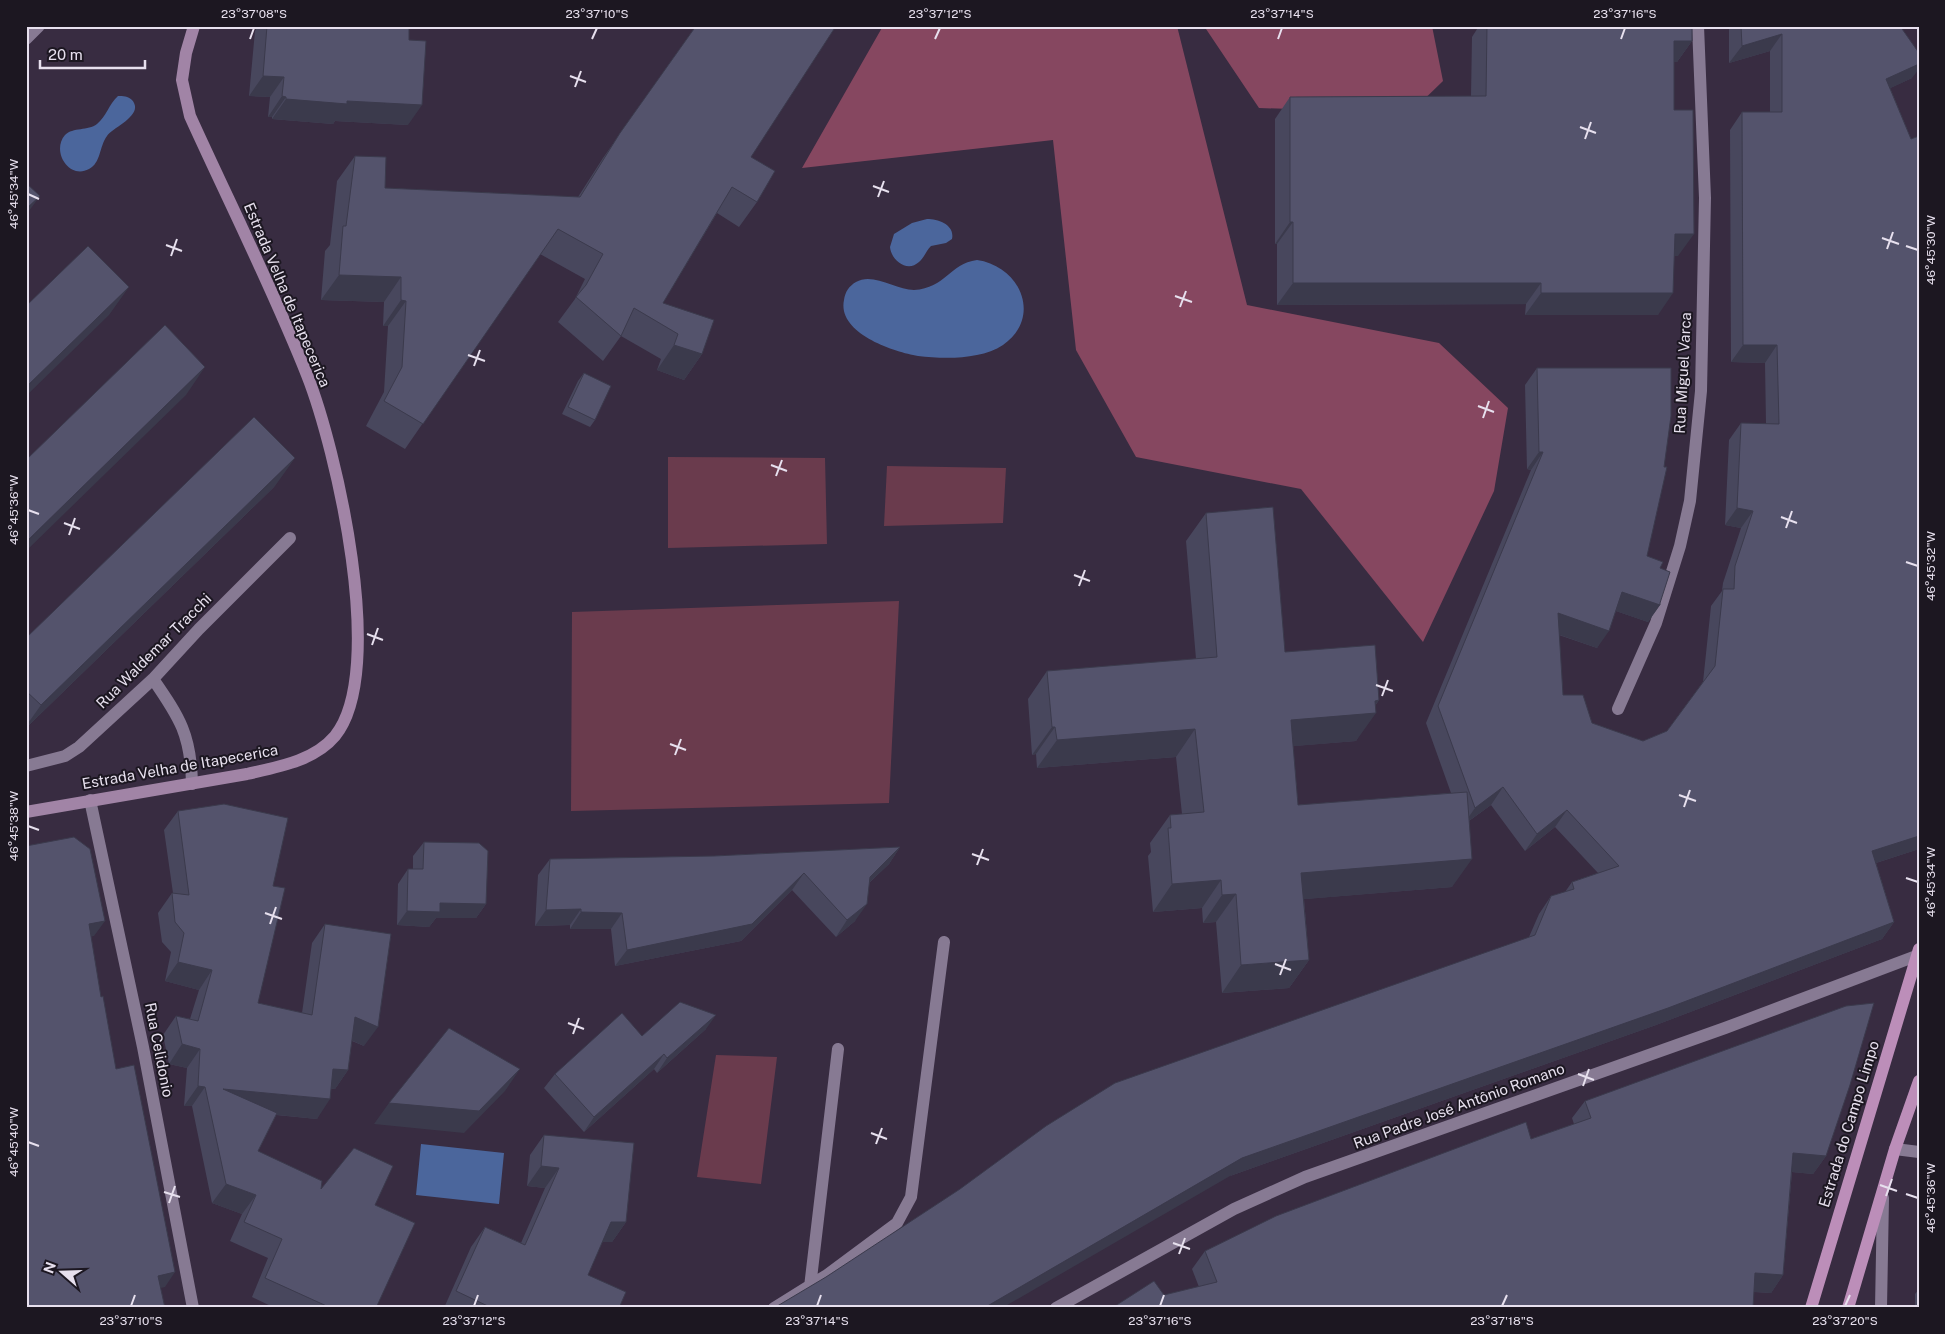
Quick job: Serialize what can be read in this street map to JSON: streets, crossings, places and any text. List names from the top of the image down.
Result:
{
  "streets": {
    "main road": ["Estrada Velha de Itapecerica", "Estrada do Campo Limpo"],
    "street": [
      "Rua Miguel Varca",
      "Rua Waldemar Tracchi",
      "Rua Celidonio",
      "Rua Padre José Antônio Romano"
    ]
  },
  "crossings": [
    ["Estrada Velha de Itapecerica", "Rua Celidonio"],
    ["Rua Padre José Antônio Romano", "Estrada do Campo Limpo"]
  ],
  "scale_bar": "20 m",
  "north": "left",
  "coordinates": [
    "23°37'08\"S",
    "23°37'10\"S",
    "23°37'12\"S",
    "23°37'14\"S",
    "23°37'16\"S",
    "46°45'34\"W",
    "46°45'30\"W",
    "46°45'36\"W",
    "46°45'32\"W",
    "46°45'38\"W",
    "46°45'40\"W",
    "23°37'18\"S",
    "23°37'20\"S"
  ]
}
